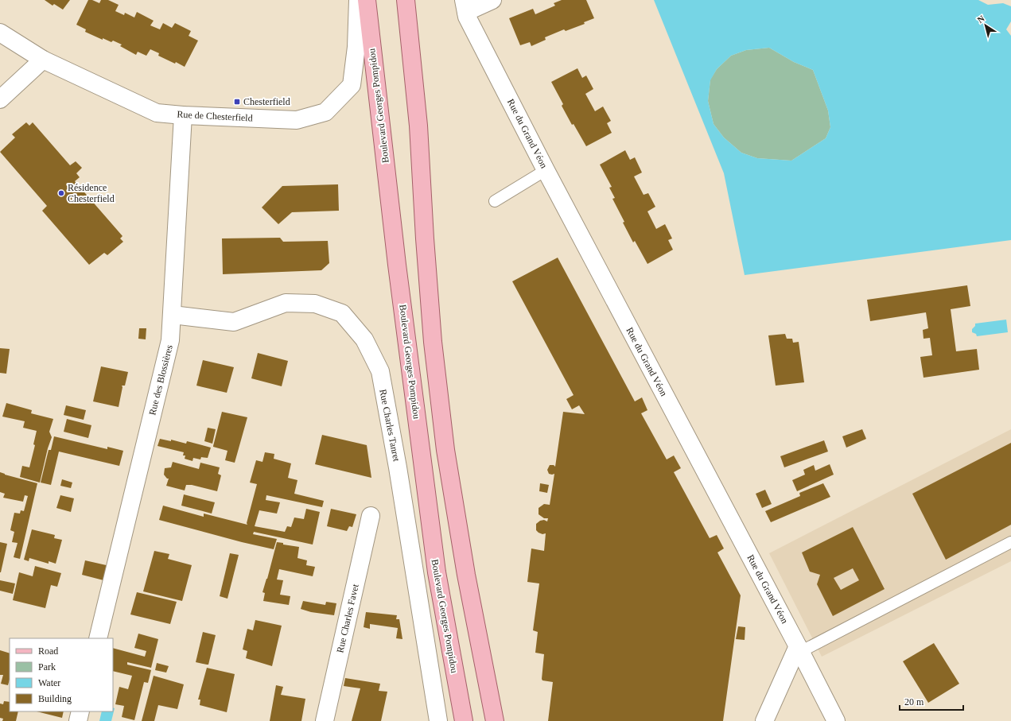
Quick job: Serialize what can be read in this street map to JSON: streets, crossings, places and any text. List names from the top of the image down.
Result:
{
  "streets": {
    "main road": ["Boulevard Georges Pompidou"],
    "street": [
      "Rue de Chesterfield",
      "Rue du Grand Véon",
      "Rue des Blossières",
      "Rue Charles Tanret",
      "Rue Charles Favet"
    ]
  },
  "crossings": [
    ["Rue de Chesterfield", "Rue des Blossières"],
    ["Rue des Blossières", "Rue Charles Tanret"]
  ],
  "places": {
    "transit": ["Chesterfield"],
    "other": ["Résidence Chesterfield"]
  },
  "legend": [
    "Road",
    "Park",
    "Water",
    "Building"
  ],
  "scale_bar": "20 m",
  "north": "top left"
}
